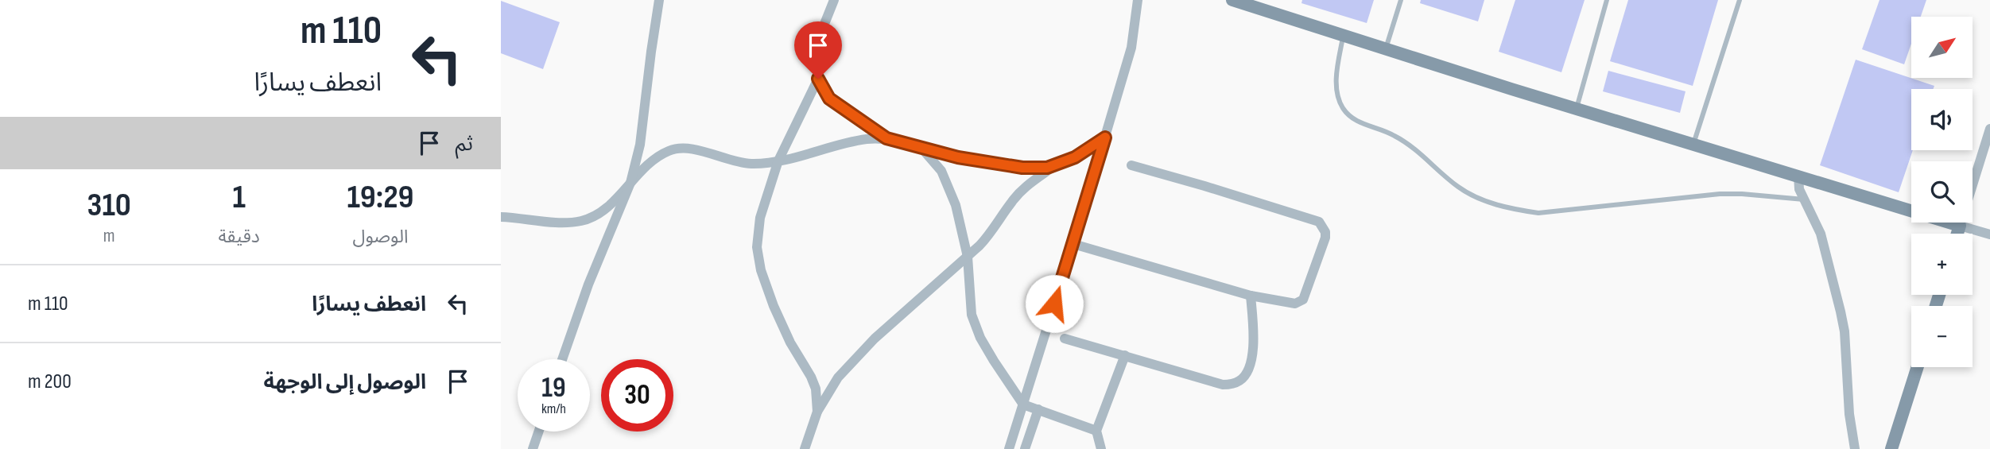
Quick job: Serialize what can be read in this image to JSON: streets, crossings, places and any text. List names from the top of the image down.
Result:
{
  "north": "top right",
  "page": {
    "turn": ["110 m", "انعطف يسارًا"],
    "map_buttons": ["+", "−"],
    "then": "ثم",
    "eta": [
      "19:29",
      "الوصول",
      "1",
      "دقيقة",
      "310",
      "m"
    ],
    "list": [
      {
        "name": "انعطف يسارًا",
        "value": "110 m"
      },
      {
        "name": "الوصول إلى الوجهة",
        "value": "200 m"
      }
    ],
    "speed": "19 km/h",
    "limit": "30"
  }
}
